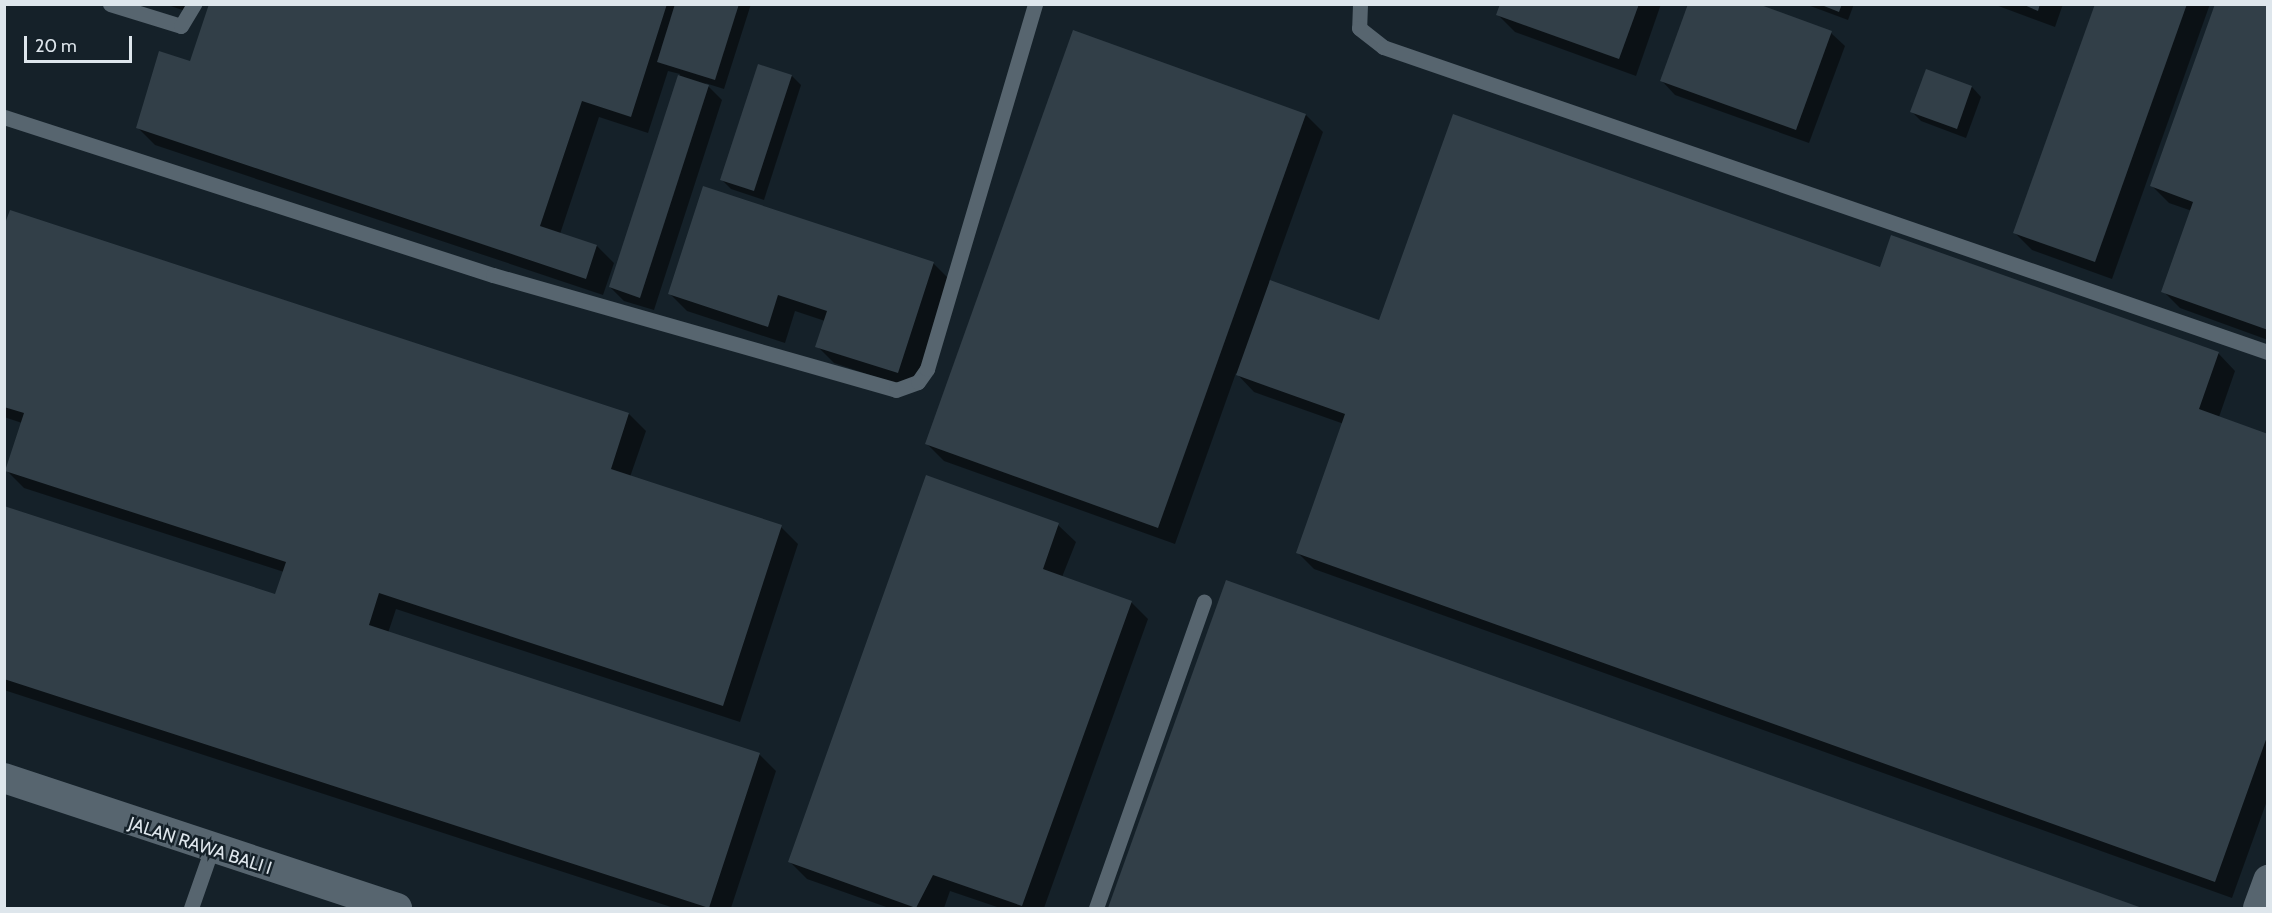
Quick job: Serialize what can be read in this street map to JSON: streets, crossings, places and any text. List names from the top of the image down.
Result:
{
  "streets": {
    "street": ["JALAN RAWA BALI I"]
  },
  "scale_bar": "20 m"
}
